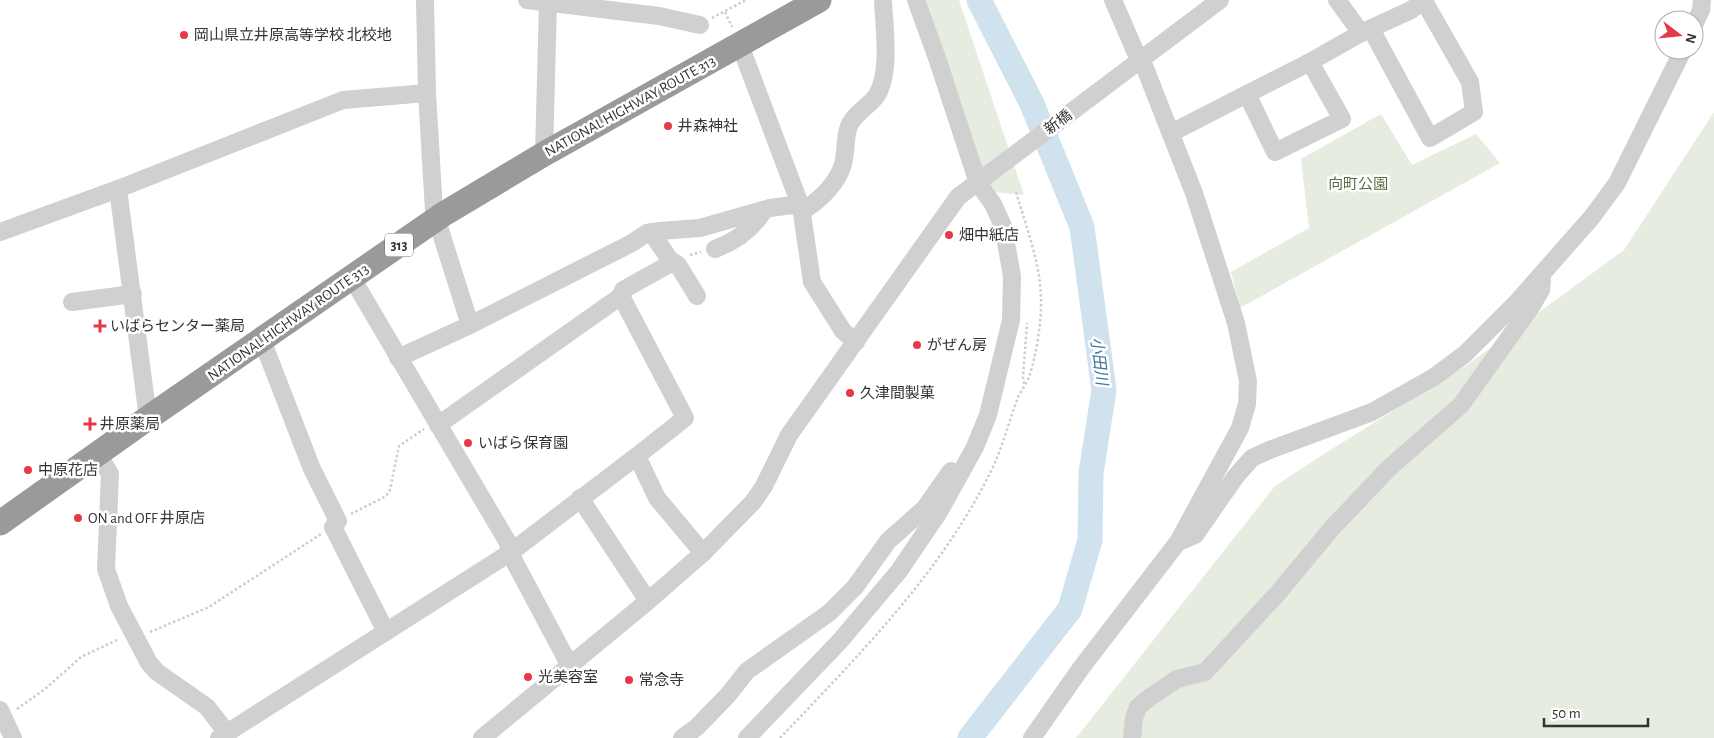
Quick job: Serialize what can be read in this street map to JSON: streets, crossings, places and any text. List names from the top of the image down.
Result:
{
  "streets": {
    "highway": ["NATIONAL HIGHWAY ROUTE 313", "313"],
    "street": ["新橋"]
  },
  "water": ["小田川"],
  "parks": ["向町公園"],
  "places": {
    "other": [
      "岡山県立井原高等学校 北校地",
      "井森神社",
      "畑中紙店",
      "がぜん房",
      "久津間製菓",
      "いばら保育園",
      "中原花店",
      "ON and OFF 井原店",
      "光美容室",
      "常念寺"
    ],
    "health": ["いばらセンター薬局", "井原薬局"]
  },
  "scale_bar": "50 m",
  "north": "right"
}
